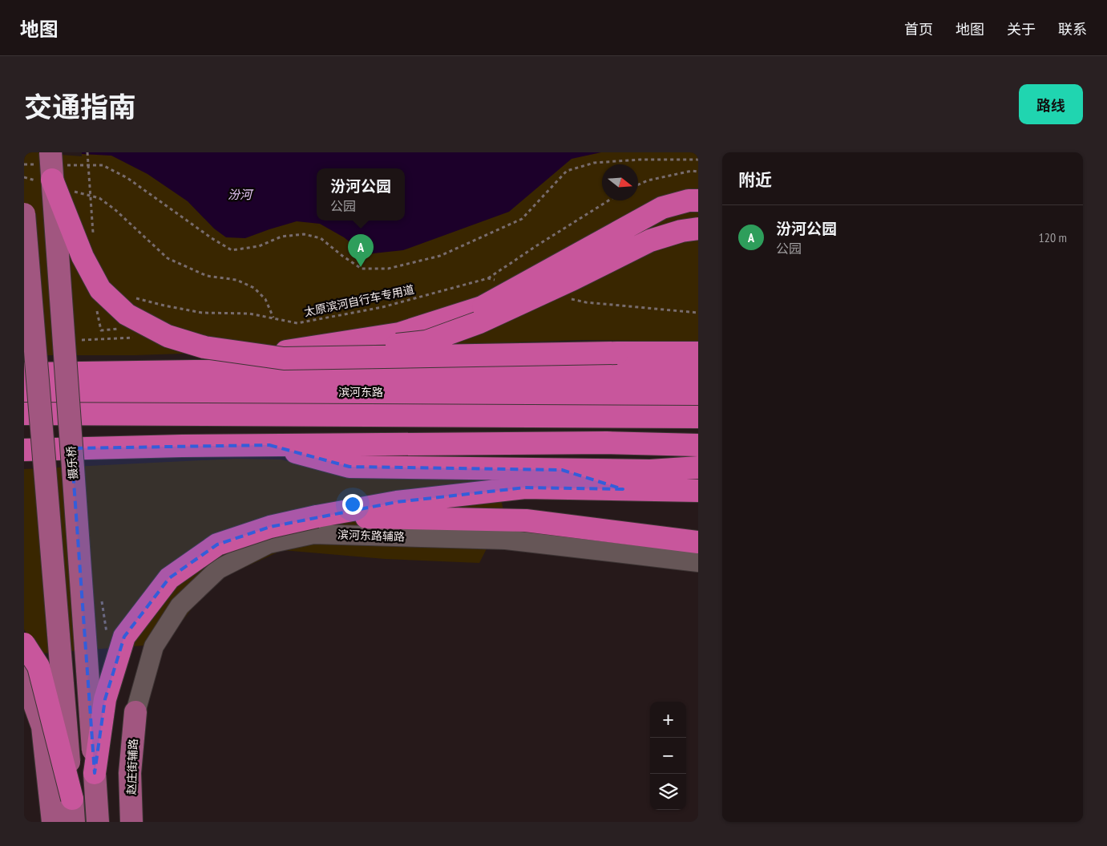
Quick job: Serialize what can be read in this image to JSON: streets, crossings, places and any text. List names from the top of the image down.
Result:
{
  "streets": {
    "highway": ["滨河东路"],
    "main road": ["摄乐桥", "赵庄街辅路"],
    "street": ["滨河东路辅路"],
    "path": ["太原滨河自行车专用道"]
  },
  "crossings": [
    ["滨河东路辅路", "赵庄街辅路"]
  ],
  "water": ["汾河"],
  "north": "right",
  "page": {
    "header": "地图",
    "nav": [
      "首页",
      "地图",
      "关于",
      "联系"
    ],
    "title": "交通指南",
    "buttons": "路线",
    "heading": "附近",
    "popup": ["汾河公园", "公园"],
    "list": [
      {
        "mark": "A",
        "name": "汾河公园",
        "note": "公园",
        "value": "120 m"
      }
    ],
    "pins": "A",
    "map_buttons": ["+", "−"]
  }
}
